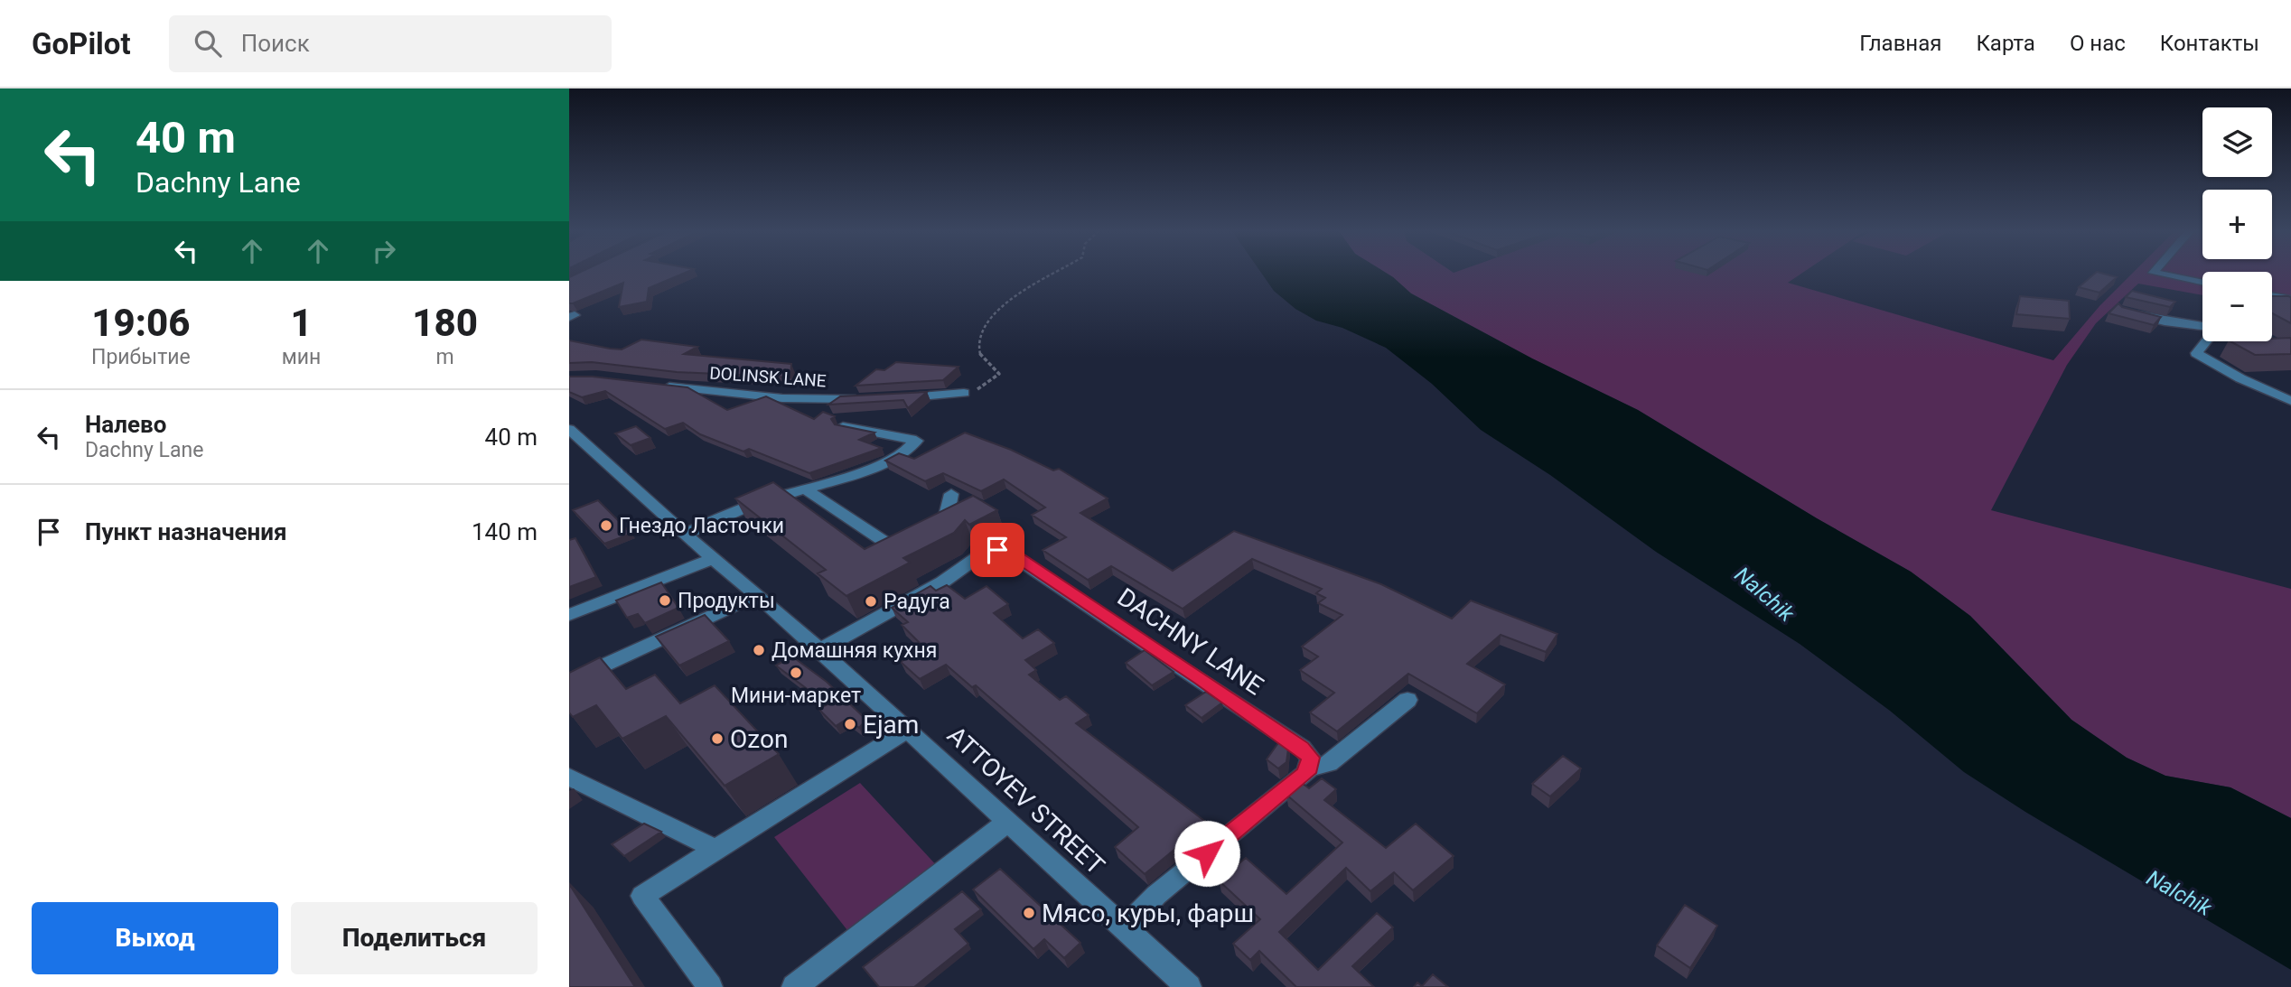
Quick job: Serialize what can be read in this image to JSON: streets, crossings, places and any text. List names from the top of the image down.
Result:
{
  "streets": {
    "street": ["DOLINSK LANE", "DACHNY LANE", "ATTOYEV STREET"]
  },
  "crossings": [
    ["DACHNY LANE", "ATTOYEV STREET"]
  ],
  "water": ["Nalchik"],
  "places": [
    "Гнездо Ласточки",
    "Продукты",
    "Радуга",
    "Домашняя кухня",
    "Мини-маркет",
    "Ejam",
    "Ozon",
    "Мясо, куры, фарш"
  ],
  "page": {
    "header": "GoPilot",
    "search": "Поиск",
    "nav": [
      "Главная",
      "Карта",
      "О нас",
      "Контакты"
    ],
    "turn": ["40 m", "Dachny Lane"],
    "map_buttons": ["+", "−"],
    "eta": [
      "19:06",
      "Прибытие",
      "1",
      "мин",
      "180",
      "m"
    ],
    "list": [
      {
        "name": "Налево",
        "note": "Dachny Lane",
        "value": "40 m"
      },
      {
        "name": "Пункт назначения",
        "value": "140 m"
      }
    ],
    "buttons": ["Выход", "Поделиться"]
  }
}
